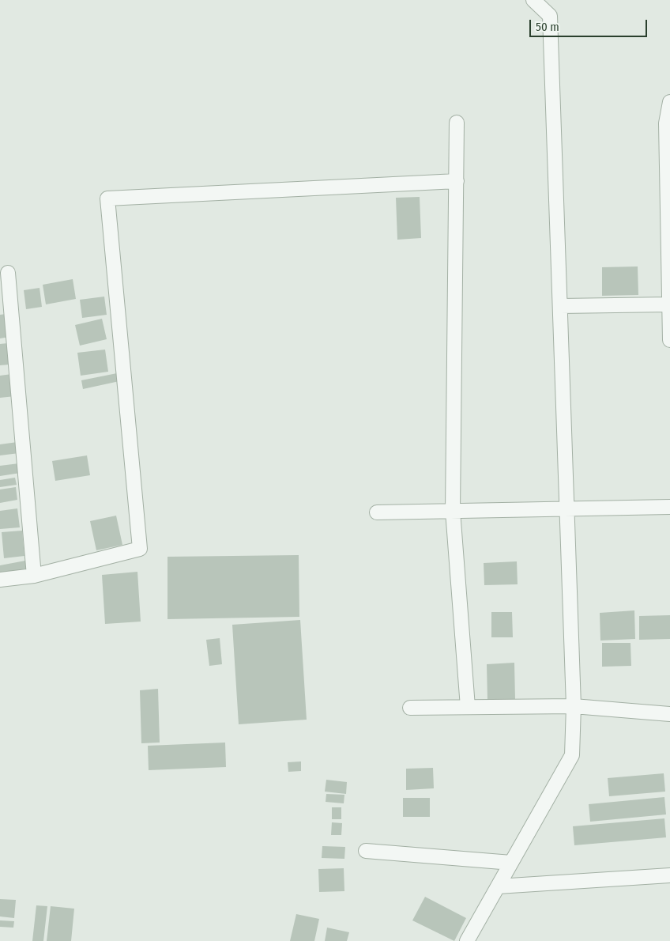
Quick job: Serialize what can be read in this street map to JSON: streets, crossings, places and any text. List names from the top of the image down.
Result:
{
  "scale_bar": "50 m"
}
